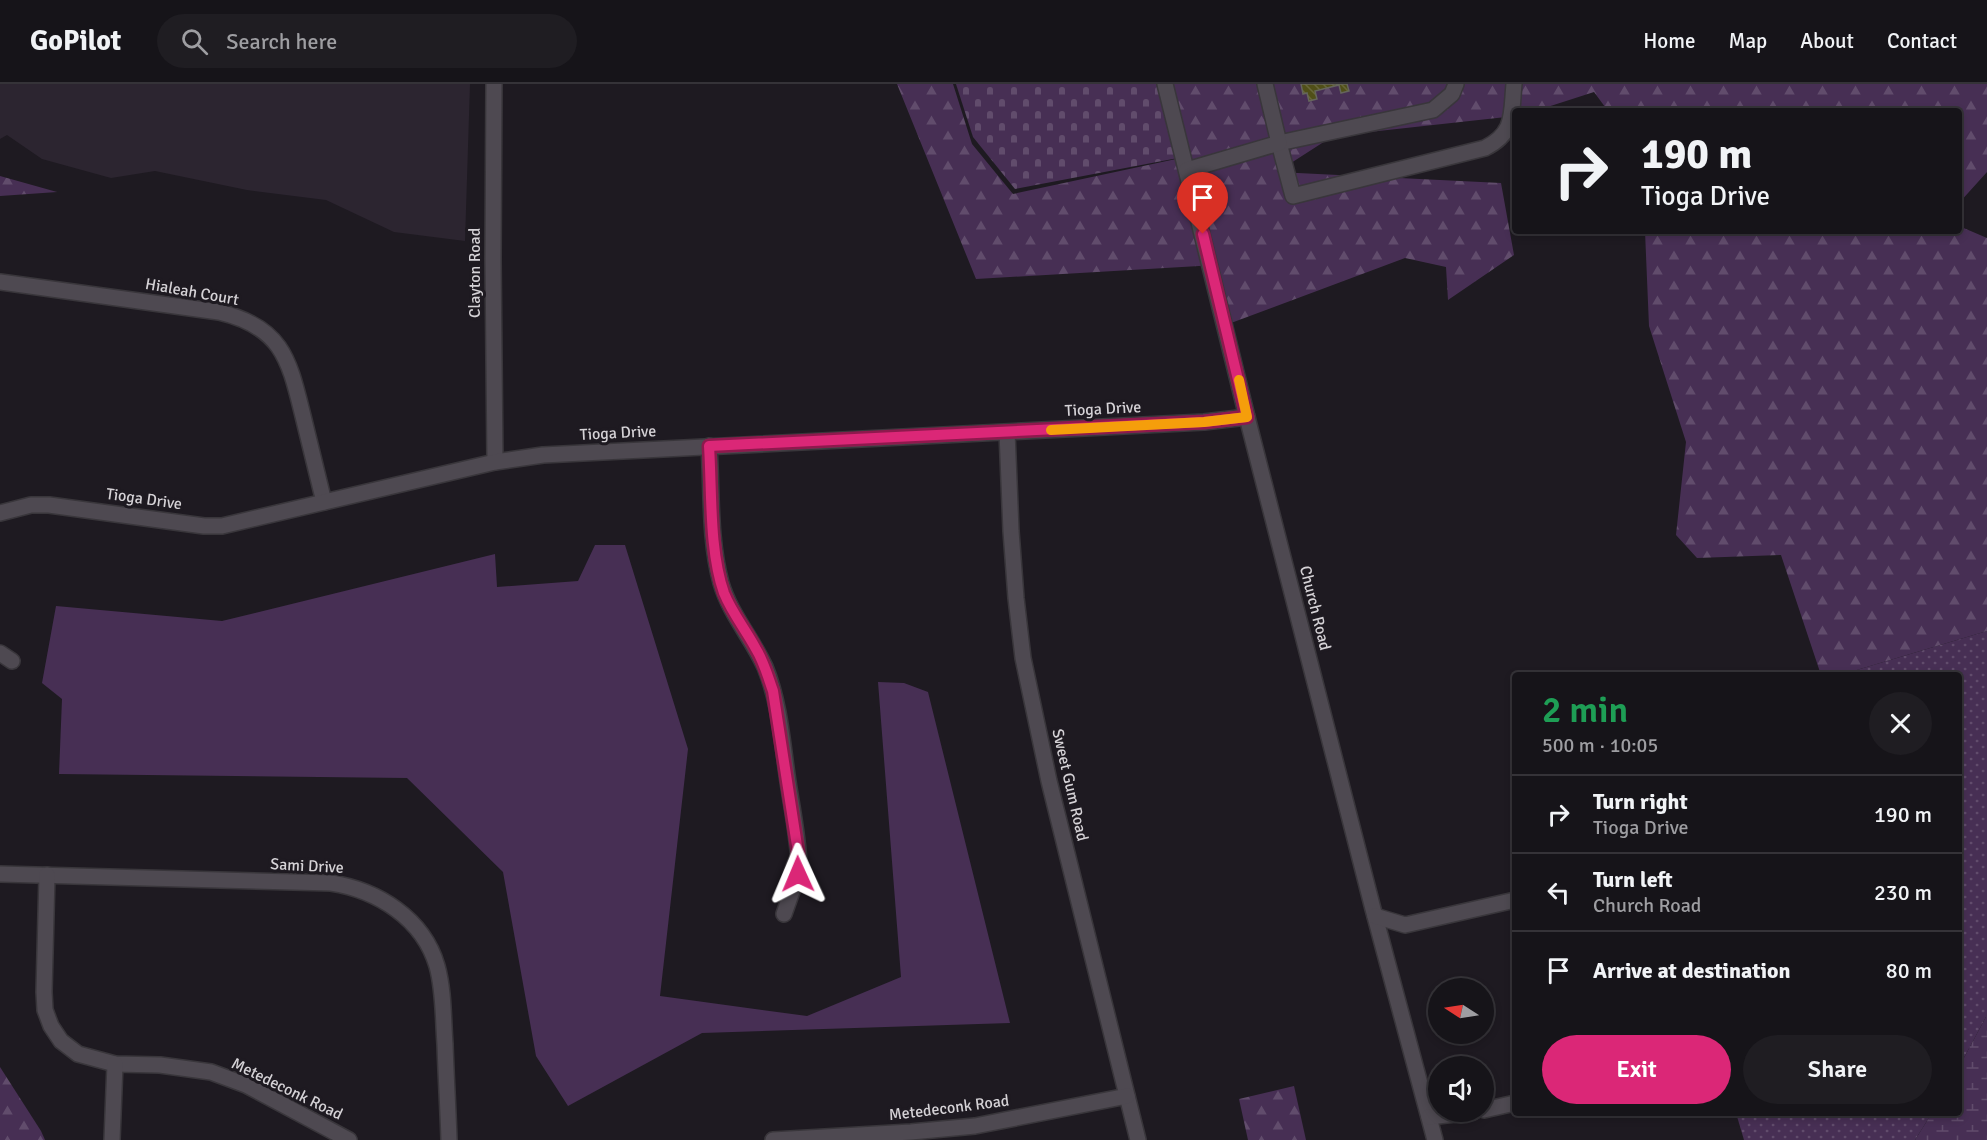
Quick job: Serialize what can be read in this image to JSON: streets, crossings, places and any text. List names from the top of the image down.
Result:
{
  "streets": {
    "street": [
      "Clayton Road",
      "Hialeah Court",
      "Tioga Drive",
      "Church Road",
      "Sweet Gum Road",
      "Sami Drive",
      "Metedeconk Road"
    ]
  },
  "crossings": [
    ["Clayton Road", "Tioga Drive"],
    ["Hialeah Court", "Tioga Drive"],
    ["Tioga Drive", "Church Road"],
    ["Tioga Drive", "Sweet Gum Road"],
    ["Sweet Gum Road", "Metedeconk Road"],
    ["Sami Drive", "Metedeconk Road"]
  ],
  "north": "left",
  "page": {
    "header": "GoPilot",
    "search": "Search here",
    "nav": [
      "Home",
      "Map",
      "About",
      "Contact"
    ],
    "turn": ["190 m", "Tioga Drive"],
    "heading": ["2 min", "500 m · 10:05"],
    "list": [
      {
        "name": "Turn right",
        "note": "Tioga Drive",
        "value": "190 m"
      },
      {
        "name": "Turn left",
        "note": "Church Road",
        "value": "230 m"
      },
      {
        "name": "Arrive at destination",
        "value": "80 m"
      }
    ],
    "buttons": ["Exit", "Share"]
  }
}
